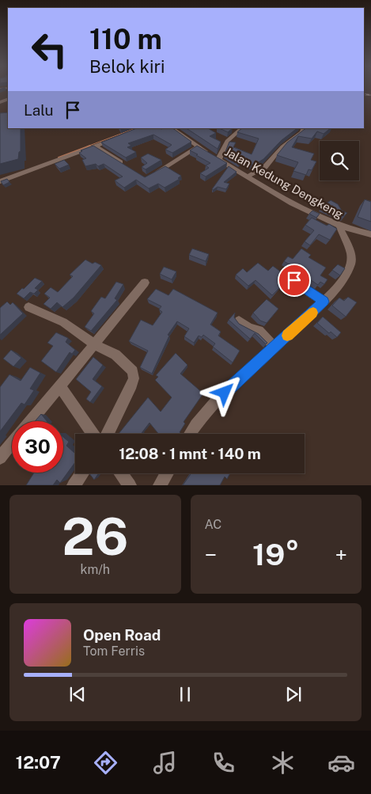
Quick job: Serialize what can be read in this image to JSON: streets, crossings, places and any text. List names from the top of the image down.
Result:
{
  "streets": {
    "street": ["Jalan Kedung Dengkeng"]
  },
  "page": {
    "turn": ["110 m", "Belok kiri"],
    "then": "Lalu",
    "limit": "30",
    "trip": "12:08 · 1 mnt · 140 m",
    "tile": [
      ["26", "km/h"],
      "AC"
    ],
    "heat": ["−", "19°", "+"],
    "song": ["Open Road", "Tom Ferris"],
    "tabs": "12:07"
  }
}
